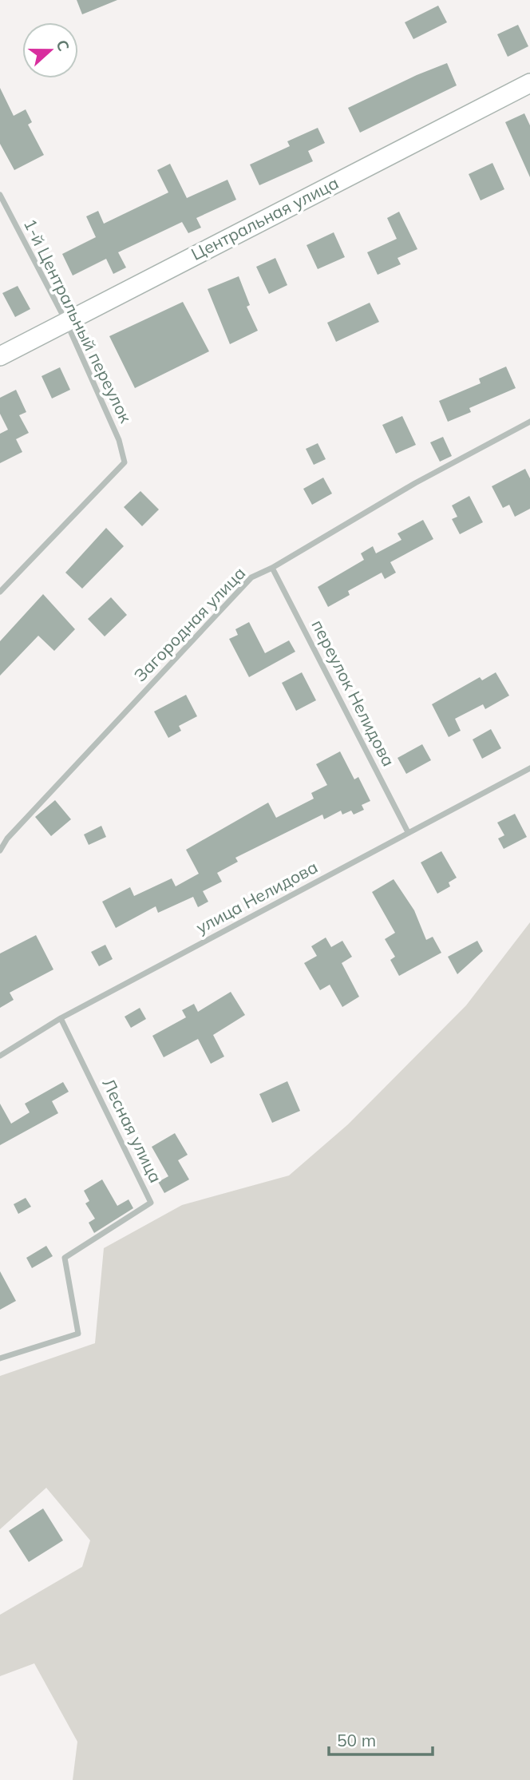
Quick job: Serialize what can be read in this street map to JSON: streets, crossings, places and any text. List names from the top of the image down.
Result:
{
  "streets": {
    "street": [
      "Центральная улица",
      "1-й Центральный переулок",
      "Загородная улица",
      "переулок Нелидова",
      "улица Нелидова",
      "Лесная улица"
    ]
  },
  "crossings": [
    ["Центральная улица", "1-й Центральный переулок"],
    ["Загородная улица", "переулок Нелидова"],
    ["переулок Нелидова", "улица Нелидова"],
    ["улица Нелидова", "Лесная улица"]
  ],
  "scale_bar": "50 m",
  "north": "right"
}
